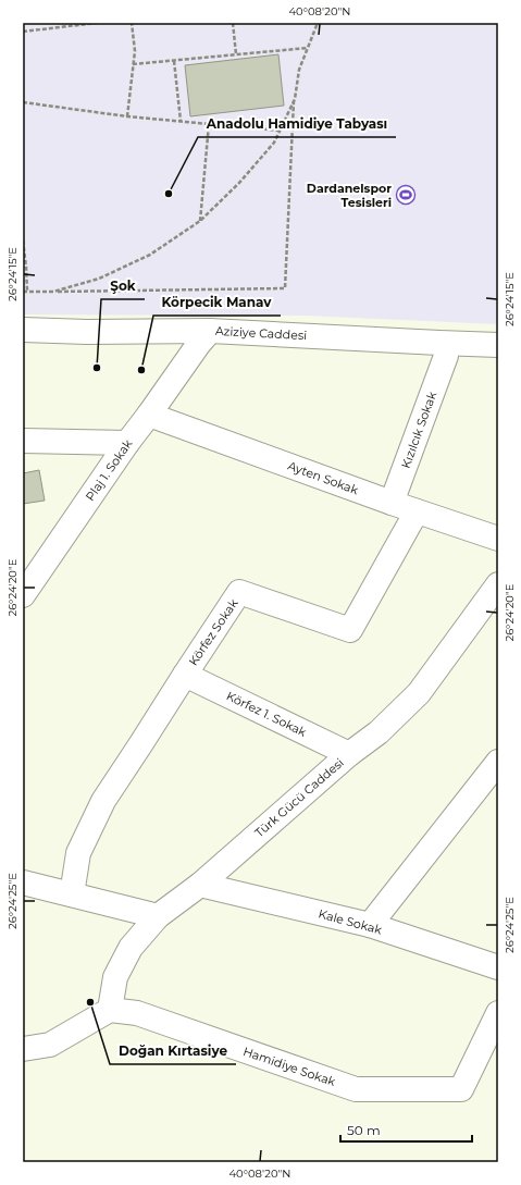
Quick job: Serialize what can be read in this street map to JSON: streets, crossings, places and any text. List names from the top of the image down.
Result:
{
  "streets": {
    "street": [
      "Aziziye Caddesi",
      "Kızılcık Sokak",
      "Plaj 1. Sokak",
      "Ayten Sokak",
      "Körfez Sokak",
      "Körfez 1. Sokak",
      "Türk Gücü Caddesi",
      "Kale Sokak",
      "Hamidiye Sokak"
    ]
  },
  "crossings": [
    ["Aziziye Caddesi", "Kızılcık Sokak"],
    ["Aziziye Caddesi", "Plaj 1. Sokak"],
    ["Kızılcık Sokak", "Ayten Sokak"],
    ["Plaj 1. Sokak", "Ayten Sokak"],
    ["Ayten Sokak", "Körfez Sokak"],
    ["Körfez Sokak", "Körfez 1. Sokak"],
    ["Körfez 1. Sokak", "Türk Gücü Caddesi"],
    ["Türk Gücü Caddesi", "Kale Sokak"],
    ["Türk Gücü Caddesi", "Hamidiye Sokak"]
  ],
  "places": {
    "other": [
      "Anadolu Hamidiye Tabyası",
      "Şok",
      "Körpecik Manav",
      "Doğan Kırtasiye"
    ],
    "sports": ["Dardanelspor Tesisleri"]
  },
  "scale_bar": "50 m",
  "coordinates": [
    "40°08'20\"N",
    "26°24'15\"E",
    "26°24'20\"E",
    "26°24'25\"E"
  ]
}
